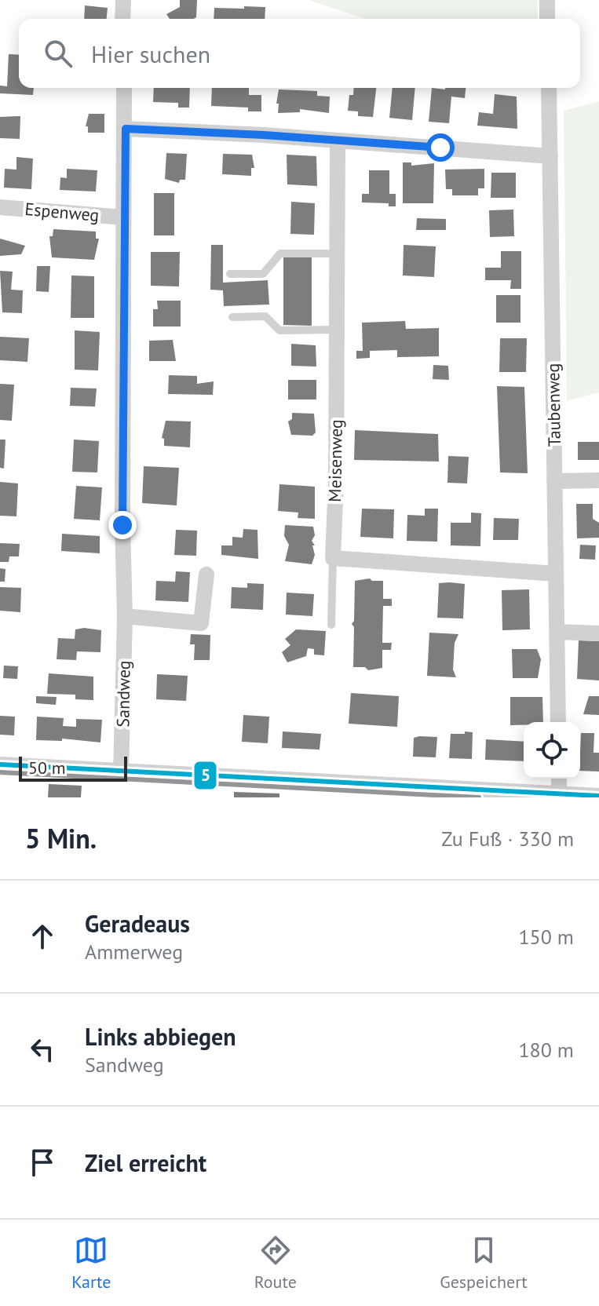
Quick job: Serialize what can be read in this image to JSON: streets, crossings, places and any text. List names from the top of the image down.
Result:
{
  "streets": {
    "street": [
      "Espenweg",
      "Taubenweg",
      "Meisenweg",
      "Sandweg"
    ]
  },
  "crossings": [
    ["Espenweg", "Sandweg"]
  ],
  "lines": ["transit line 5"],
  "scale_bar": "50 m",
  "page": {
    "search": "Hier suchen",
    "scale": "50 m",
    "heading": ["5 Min.", "Zu Fuß · 330 m"],
    "list": [
      ["Geradeaus", "Ammerweg", "150 m"],
      ["Links abbiegen", "Sandweg", "180 m"],
      "Ziel erreicht"
    ],
    "nav": ["Karte", "Route", "Gespeichert"]
  }
}
